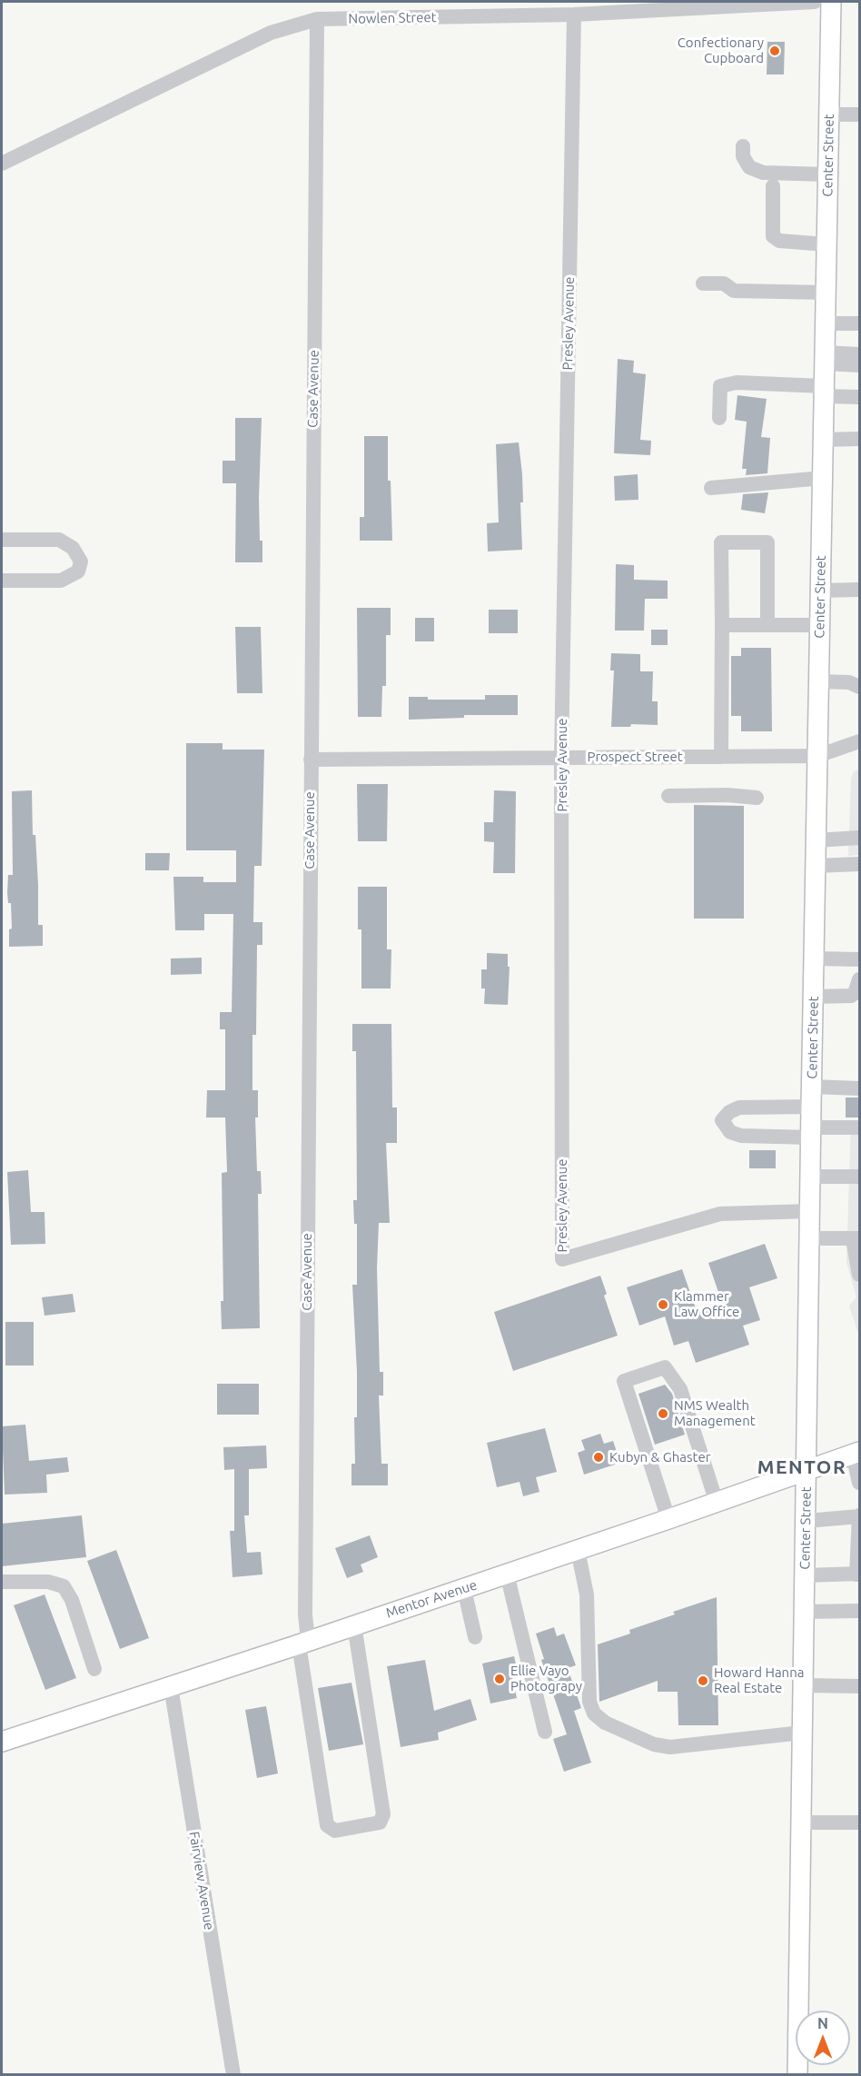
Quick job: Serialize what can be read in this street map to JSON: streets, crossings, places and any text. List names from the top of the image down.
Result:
{
  "streets": {
    "main road": ["Center Street", "Mentor Avenue"],
    "street": [
      "Nowlen Street",
      "Presley Avenue",
      "Case Avenue",
      "Prospect Street",
      "Fairview Avenue"
    ]
  },
  "crossings": [
    ["Nowlen Street", "Presley Avenue"],
    ["Nowlen Street", "Case Avenue"],
    ["Center Street", "Presley Avenue"],
    ["Center Street", "Prospect Street"],
    ["Center Street", "Mentor Avenue"],
    ["Presley Avenue", "Prospect Street"],
    ["Case Avenue", "Prospect Street"],
    ["Case Avenue", "Mentor Avenue"],
    ["Mentor Avenue", "Fairview Avenue"]
  ],
  "districts": ["MENTOR"],
  "places": [
    "Confectionary Cupboard",
    "Klammer Law Office",
    "NMS Wealth Management",
    "Kubyn & Ghaster",
    "Ellie Vayo Photograpy",
    "Howard Hanna Real Estate"
  ],
  "north": "top"
}
